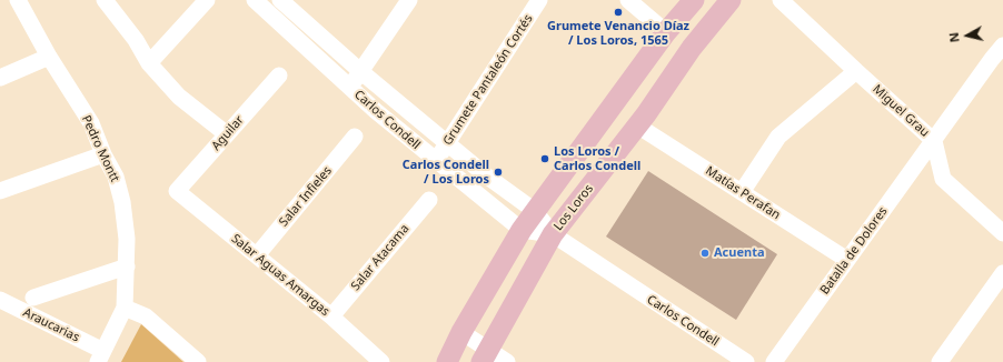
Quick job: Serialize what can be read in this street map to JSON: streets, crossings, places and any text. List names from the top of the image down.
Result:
{
  "streets": {
    "main road": ["Los Loros"],
    "street": [
      "Grumete Pantaleón Cortés",
      "Miguel Grau",
      "Carlos Condell",
      "Aguilar",
      "Pedro Montt",
      "Matías Perafan",
      "Salar Infieles",
      "Batalla de Dolores",
      "Salar Atacama",
      "Salar Aguas Amargas",
      "Araucarias"
    ]
  },
  "crossings": [
    ["Grumete Pantaleón Cortés", "Carlos Condell"],
    ["Miguel Grau", "Batalla de Dolores"],
    ["Carlos Condell", "Los Loros"],
    ["Aguilar", "Salar Aguas Amargas"],
    ["Pedro Montt", "Araucarias"],
    ["Matías Perafan", "Los Loros"],
    ["Matías Perafan", "Batalla de Dolores"],
    ["Salar Infieles", "Salar Aguas Amargas"],
    ["Salar Atacama", "Salar Aguas Amargas"]
  ],
  "places": [
    "Grumete Venancio Díaz / Los Loros, 1565",
    "Los Loros / Carlos Condell",
    "Carlos Condell / Los Loros",
    "Acuenta"
  ],
  "north": "left"
}
